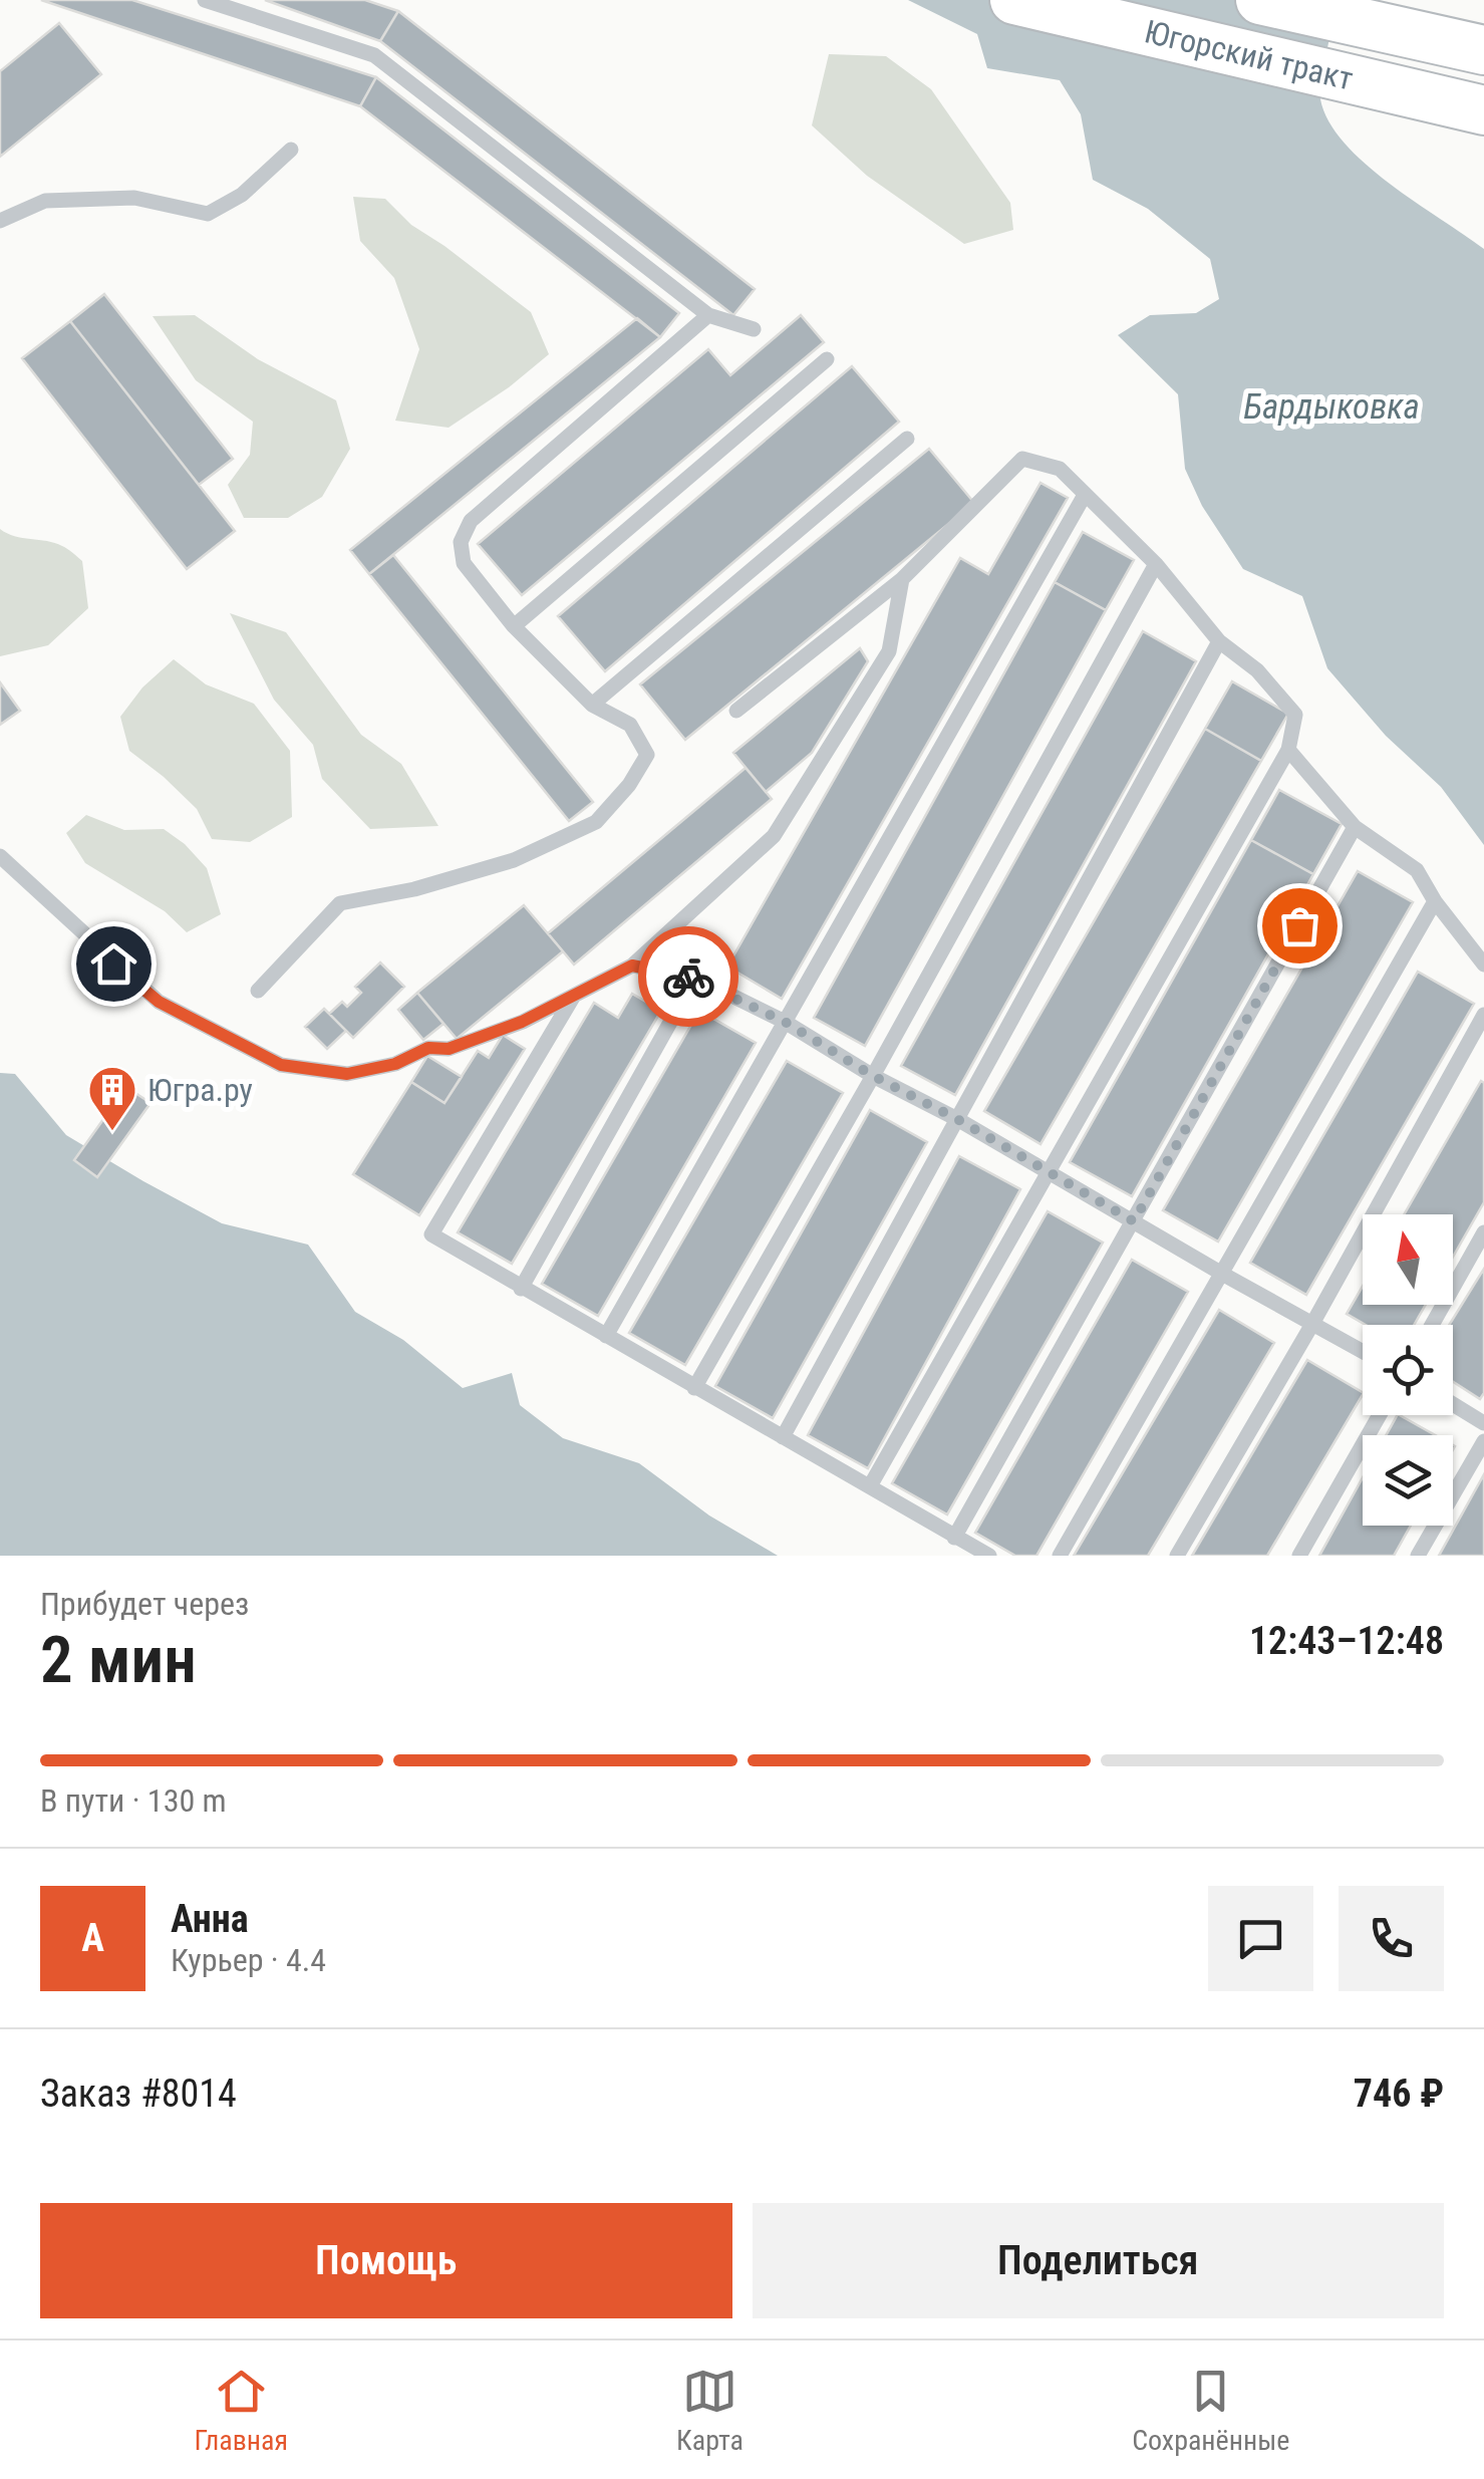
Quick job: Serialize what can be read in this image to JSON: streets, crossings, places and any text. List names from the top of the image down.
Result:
{
  "streets": {
    "main road": ["Югорский тракт"]
  },
  "water": ["Бардыковка"],
  "places": {
    "building": ["Югра.ру"]
  },
  "north": "top",
  "page": {
    "heading": ["2 мин", "Прибудет через", "12:43–12:48"],
    "panel": [
      "Анна",
      "Курьер · 4.4",
      "Заказ #8014",
      "746 ₽"
    ],
    "bar": "В пути · 130 m",
    "round": "А",
    "buttons": ["Помощь", "Поделиться"],
    "tabs": ["Главная", "Карта", "Сохранённые"]
  }
}
